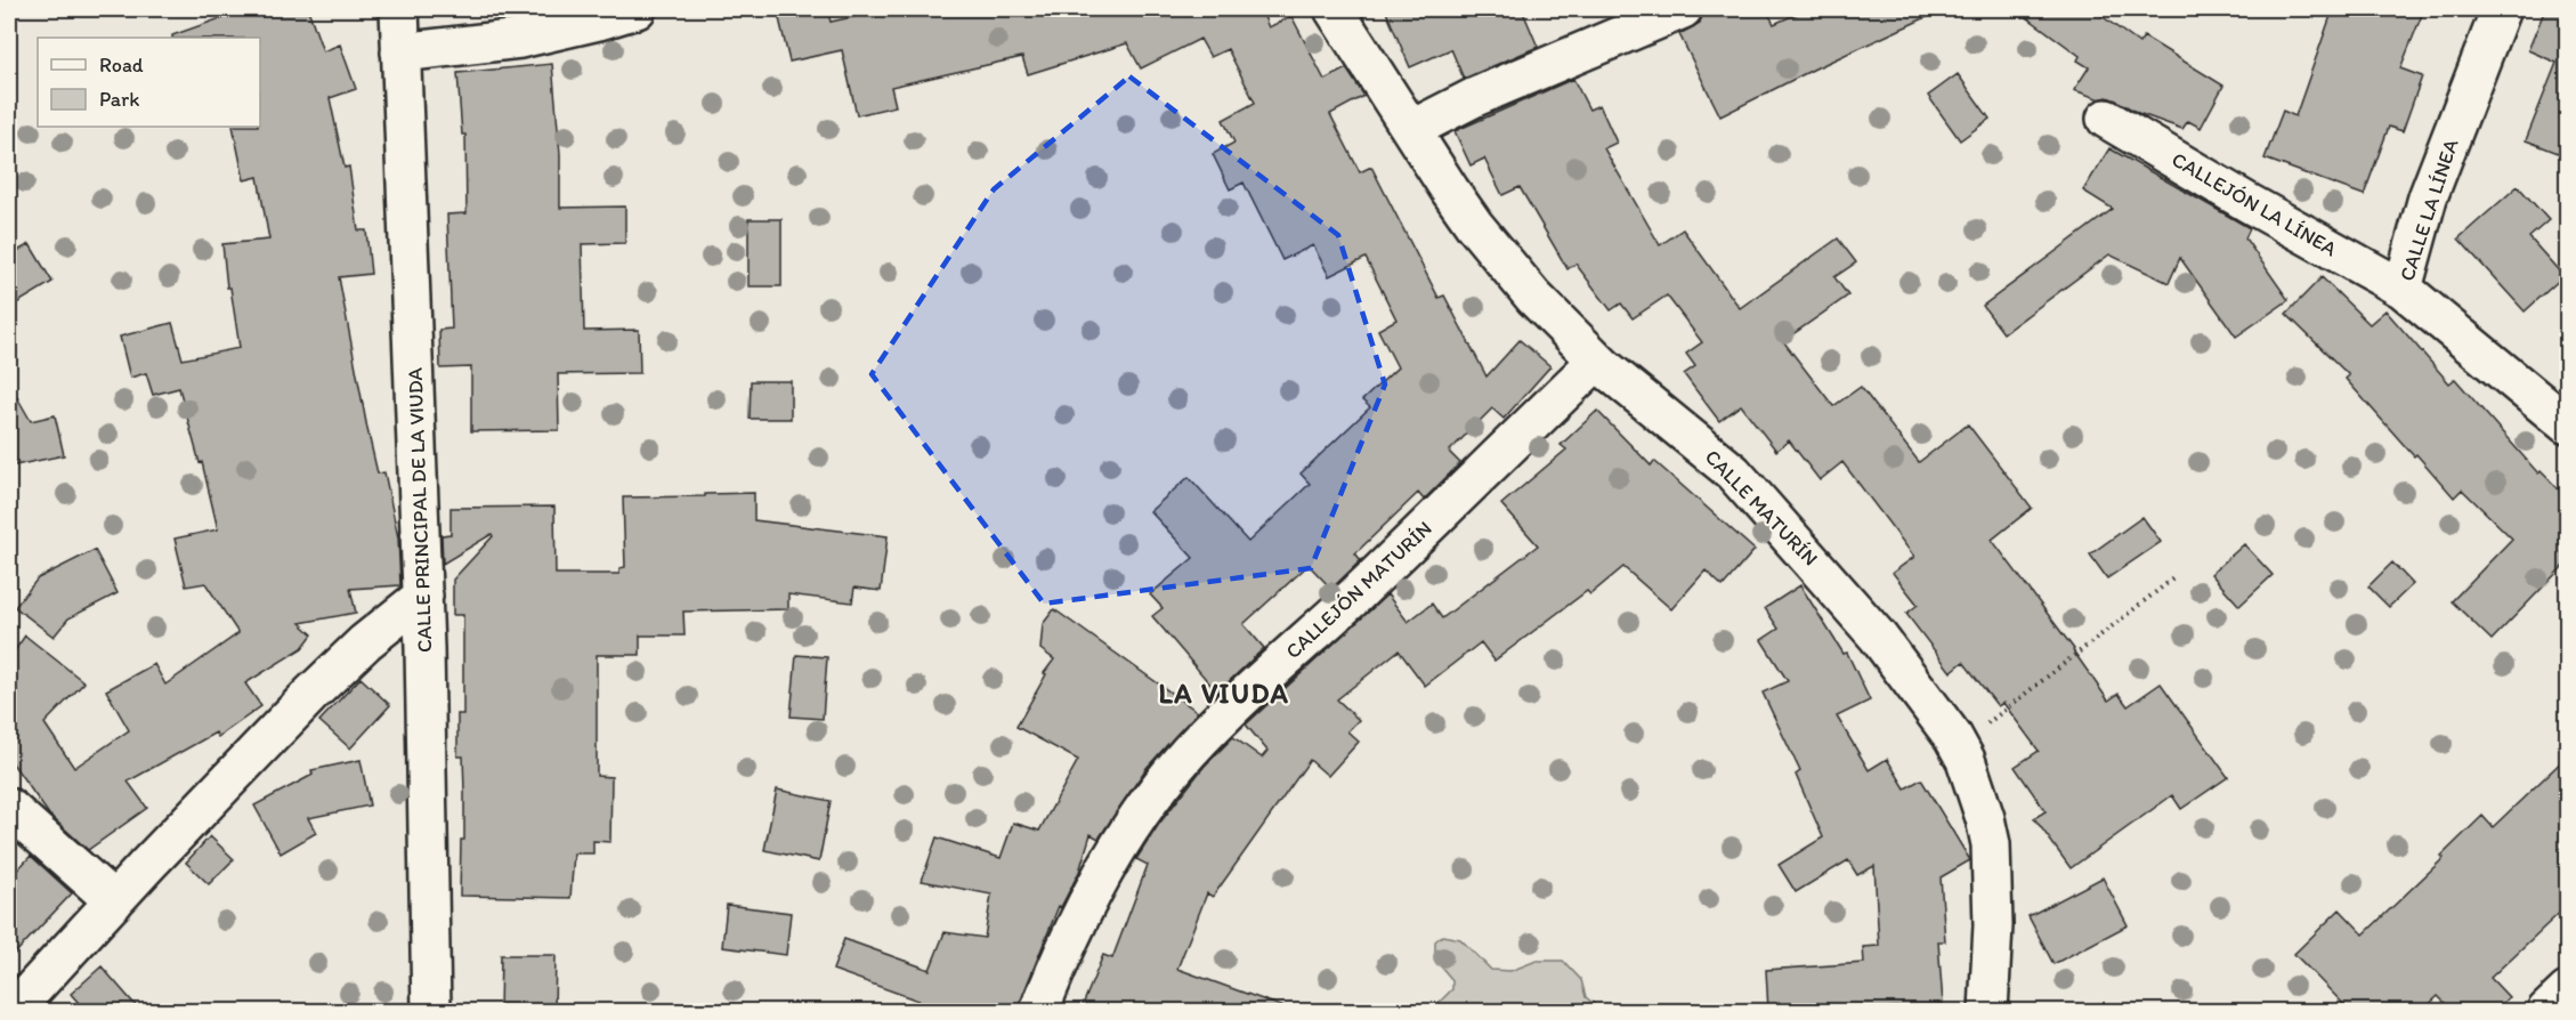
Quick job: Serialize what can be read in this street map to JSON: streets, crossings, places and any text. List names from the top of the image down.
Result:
{
  "streets": {
    "street": [
      "CALLEJÓN LA LÍNEA",
      "CALLE LA LÍNEA",
      "CALLE MATURÍN",
      "CALLE PRINCIPAL DE LA VIUDA",
      "CALLEJÓN MATURÍN"
    ]
  },
  "crossings": [
    ["CALLEJÓN LA LÍNEA", "CALLE LA LÍNEA"],
    ["CALLE MATURÍN", "CALLEJÓN MATURÍN"]
  ],
  "districts": ["LA VIUDA"],
  "legend": ["Road", "Park"]
}
